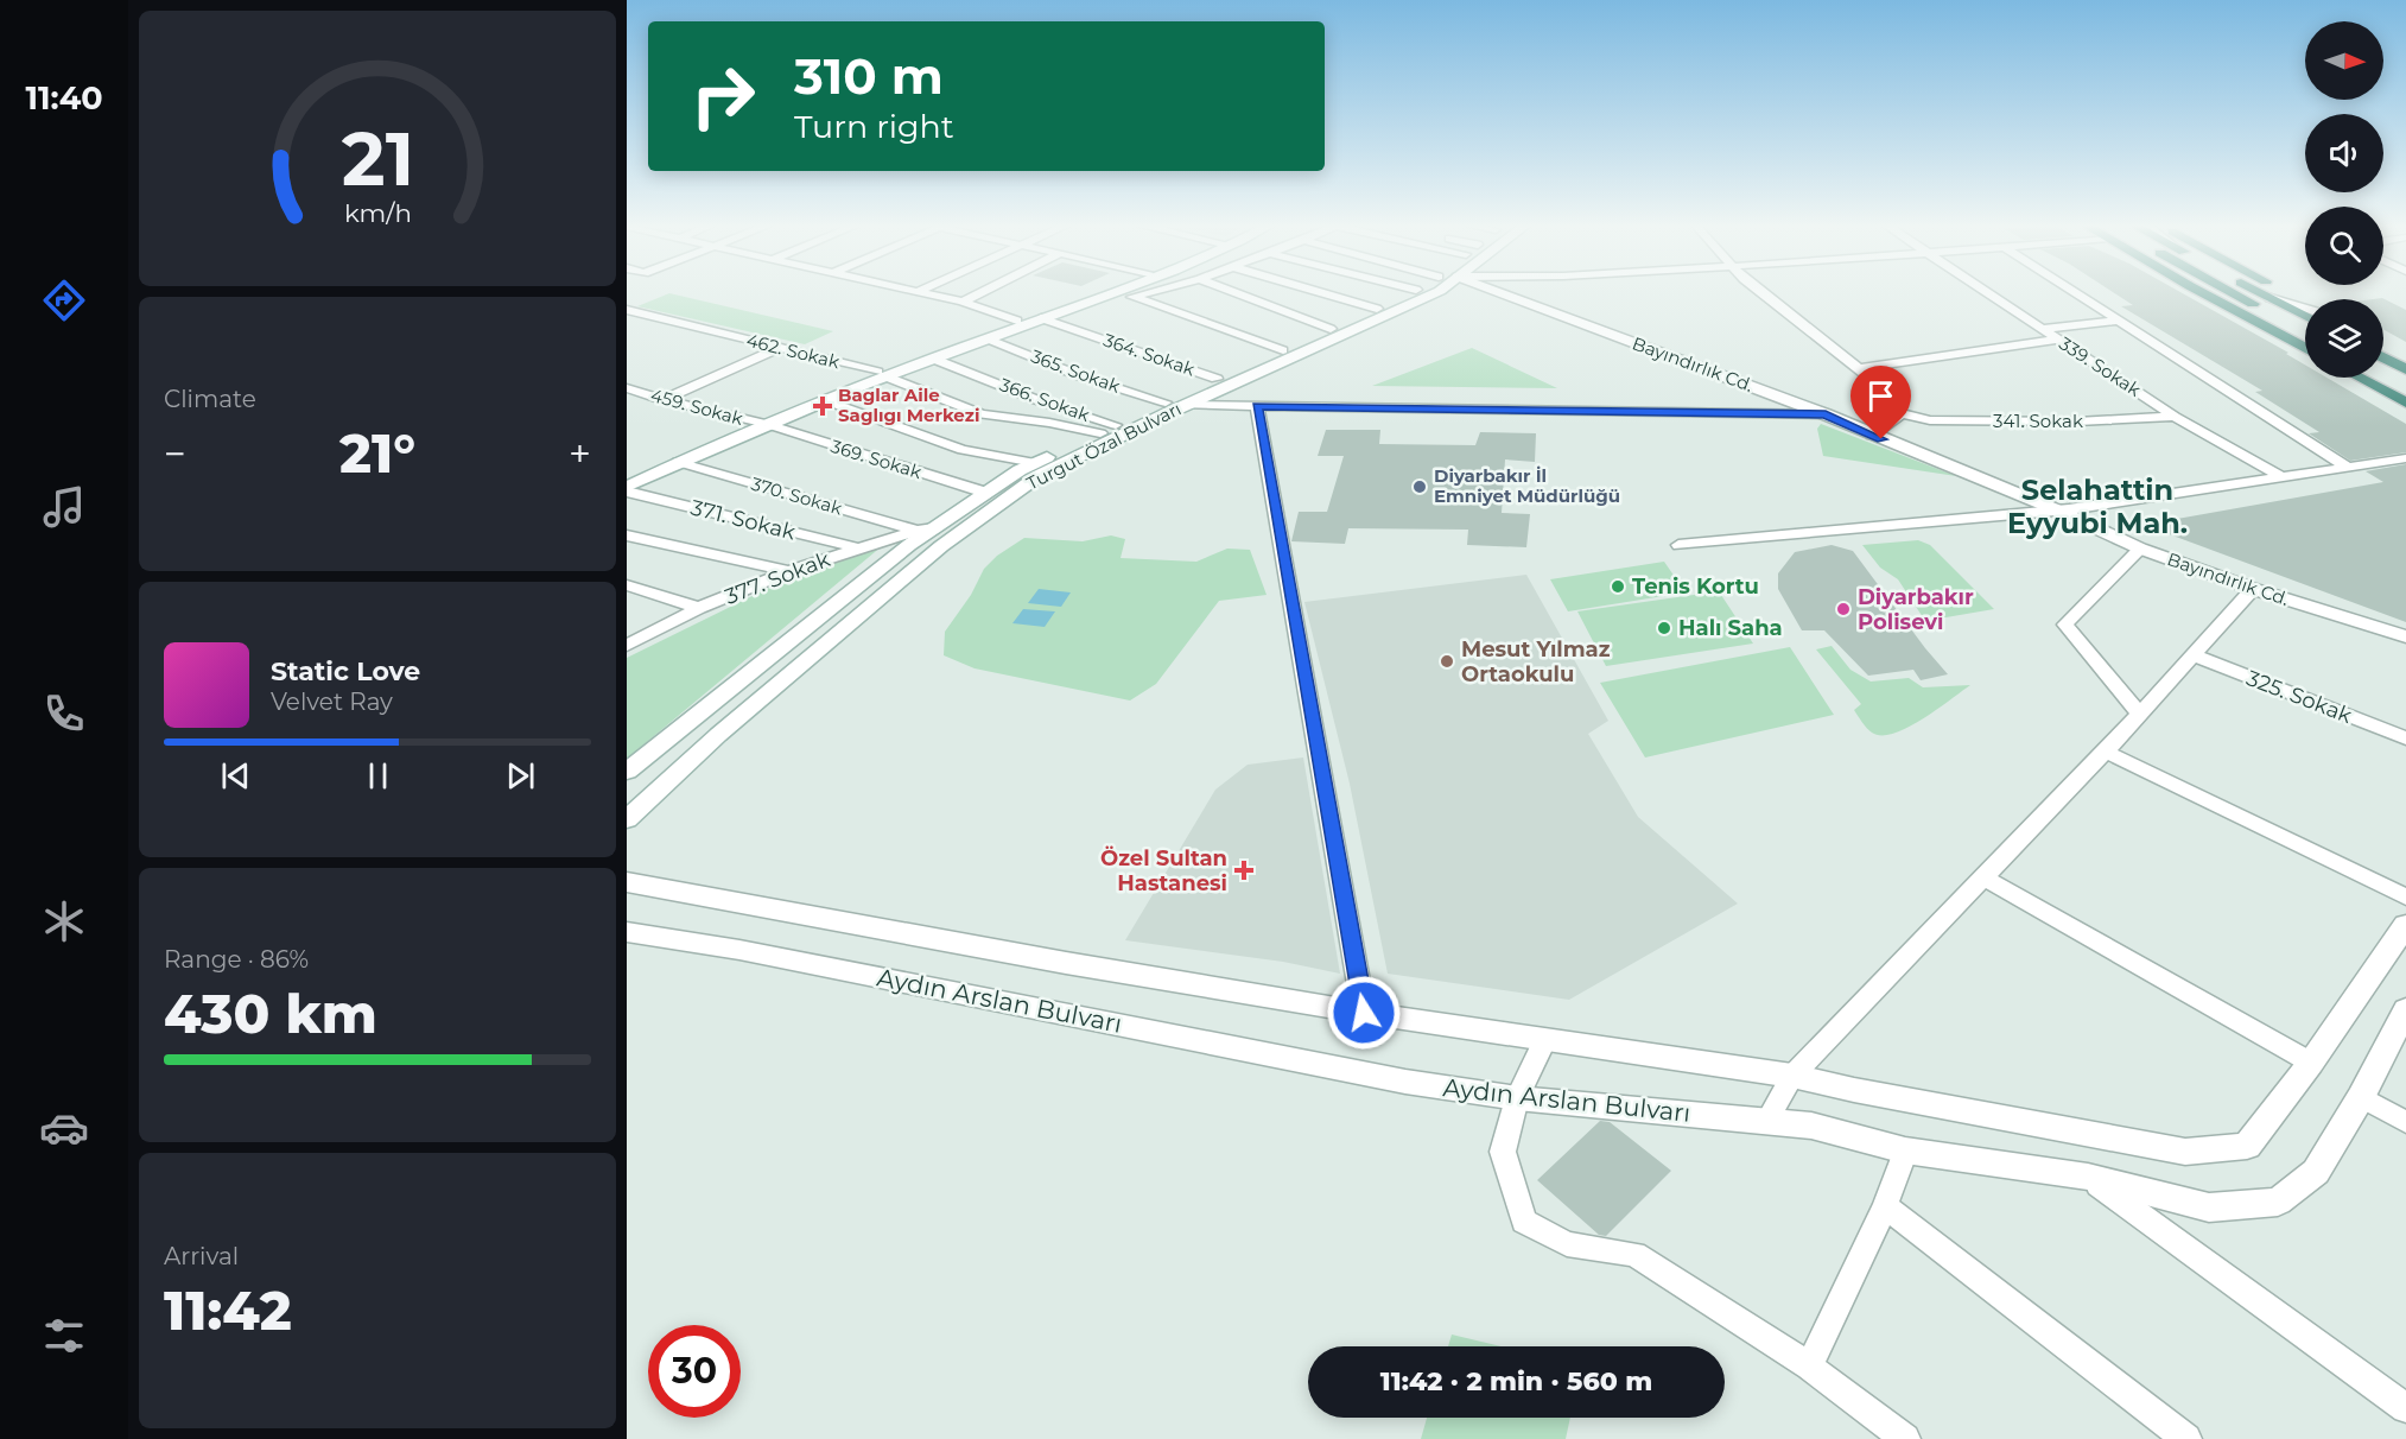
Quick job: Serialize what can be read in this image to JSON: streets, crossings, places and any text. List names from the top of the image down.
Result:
{
  "streets": {
    "main road": ["Bayındırlık Cd.", "Turgut Özal Bulvarı", "Aydın Arslan Bulvarı"],
    "street": [
      "462. Sokak",
      "364. Sokak",
      "339. Sokak",
      "365. Sokak",
      "366. Sokak",
      "459. Sokak",
      "341. Sokak",
      "369. Sokak",
      "370. Sokak",
      "371. Sokak",
      "377. Sokak",
      "325. Sokak"
    ]
  },
  "crossings": [
    ["462. Sokak", "Turgut Özal Bulvarı"],
    ["364. Sokak", "Turgut Özal Bulvarı"],
    ["339. Sokak", "341. Sokak"],
    ["365. Sokak", "Turgut Özal Bulvarı"],
    ["366. Sokak", "Turgut Özal Bulvarı"],
    ["459. Sokak", "369. Sokak"],
    ["Turgut Özal Bulvarı", "369. Sokak"],
    ["Turgut Özal Bulvarı", "377. Sokak"],
    ["370. Sokak", "377. Sokak"],
    ["371. Sokak", "377. Sokak"]
  ],
  "districts": ["Selahattin Eyyubi Mah."],
  "places": {
    "health": ["Baglar Aile Saglıgı Merkezi", "Özel Sultan Hastanesi"],
    "other": [
      "Diyarbakır İl Emniyet Müdürlüğü",
      "Tenis Kortu",
      "Diyarbakır Polisevi",
      "Halı Saha",
      "Mesut Yılmaz Ortaokulu"
    ]
  },
  "north": "right",
  "page": {
    "tabs": "11:40",
    "turn": ["310 m", "Turn right"],
    "tile": [
      "Climate",
      ["Range · 86%", "430 km"],
      ["Arrival", "11:42"]
    ],
    "heat": ["−", "21°", "+"],
    "song": ["Static Love", "Velvet Ray"],
    "limit": "30",
    "trip": "11:42 · 2 min · 560 m",
    "gauge": ["21", "km/h"]
  }
}
